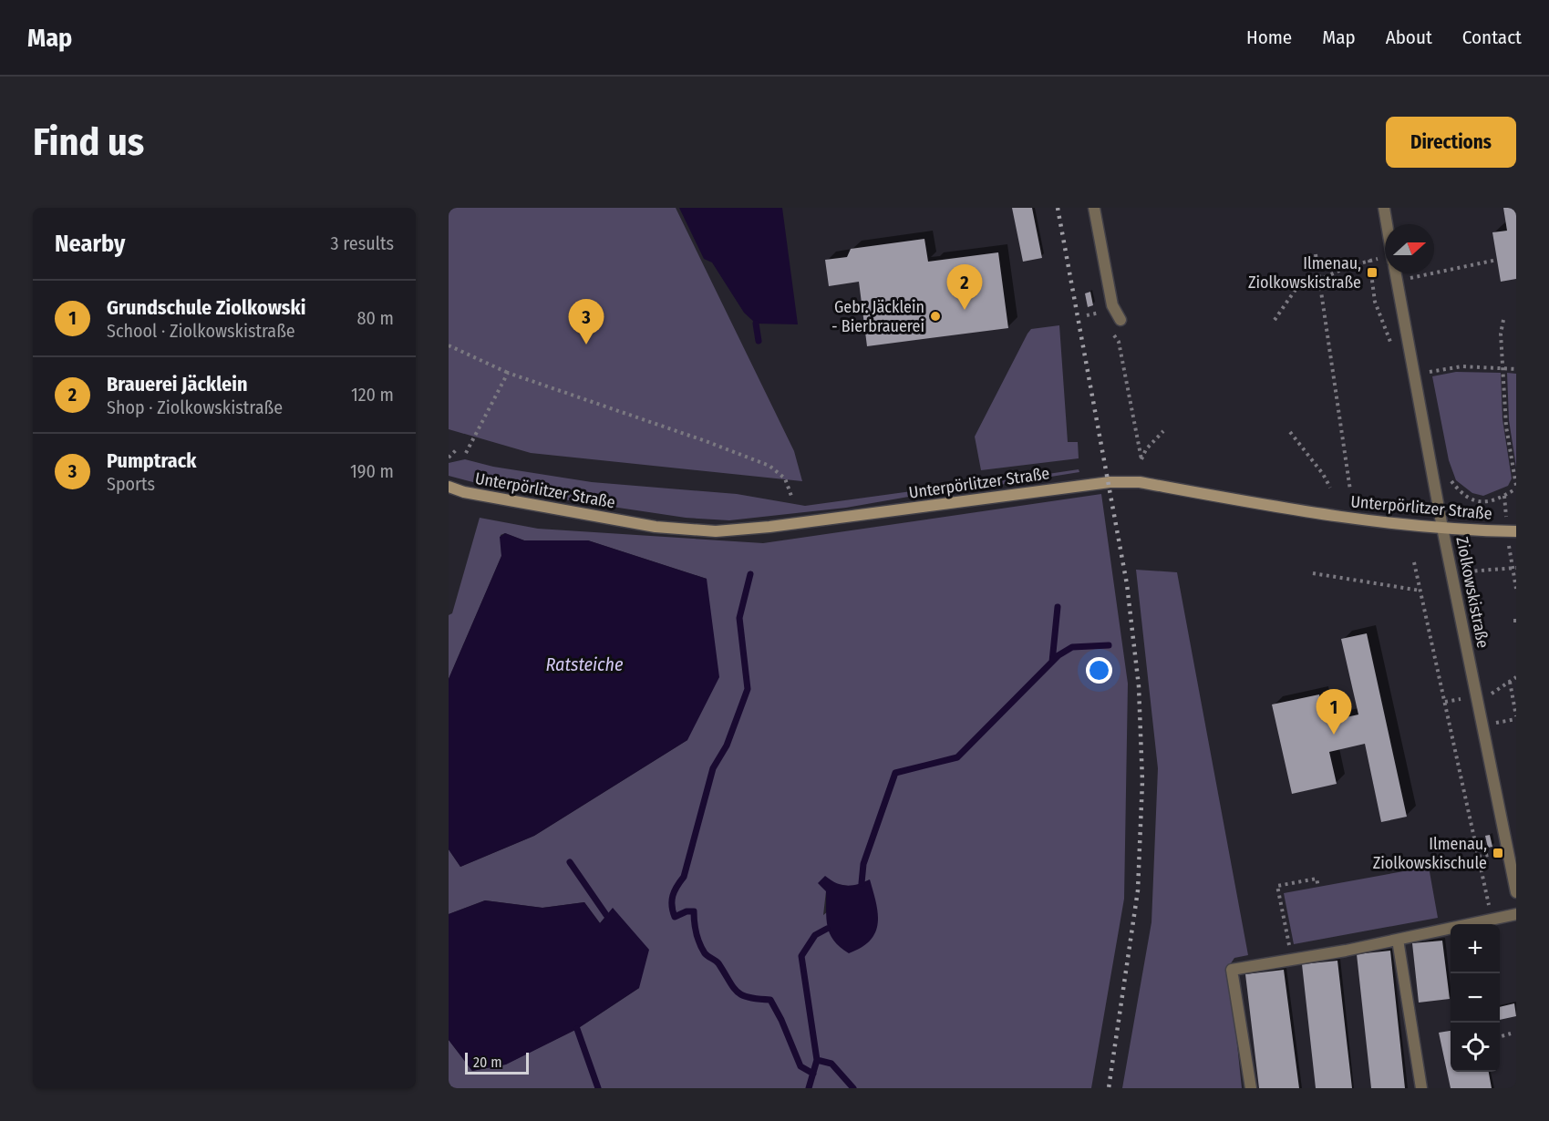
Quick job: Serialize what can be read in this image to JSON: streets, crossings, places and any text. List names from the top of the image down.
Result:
{
  "streets": {
    "street": ["Unterpörlitzer Straße", "Ziolkowskistraße"]
  },
  "crossings": [
    ["Unterpörlitzer Straße", "Ziolkowskistraße"]
  ],
  "water": ["Ratsteiche"],
  "places": {
    "transit": ["Ilmenau, Ziolkowskistraße", "Ilmenau, Ziolkowskischule"],
    "other": ["Gebr. Jäcklein - Bierbrauerei"]
  },
  "scale_bar": "20 m",
  "north": "right",
  "page": {
    "header": "Map",
    "nav": [
      "Home",
      "Map",
      "About",
      "Contact"
    ],
    "buttons": "Directions",
    "title": "Find us",
    "heading": ["Nearby", "3 results"],
    "pins": ["2", "3", "1"],
    "list": [
      {
        "mark": "1",
        "name": "Grundschule Ziolkowski",
        "note": "School · Ziolkowskistraße",
        "value": "80 m"
      },
      {
        "mark": "2",
        "name": "Brauerei Jäcklein",
        "note": "Shop · Ziolkowskistraße",
        "value": "120 m"
      },
      {
        "mark": "3",
        "name": "Pumptrack",
        "note": "Sports",
        "value": "190 m"
      }
    ],
    "map_buttons": ["+", "−"],
    "scale": "20 m"
  }
}
